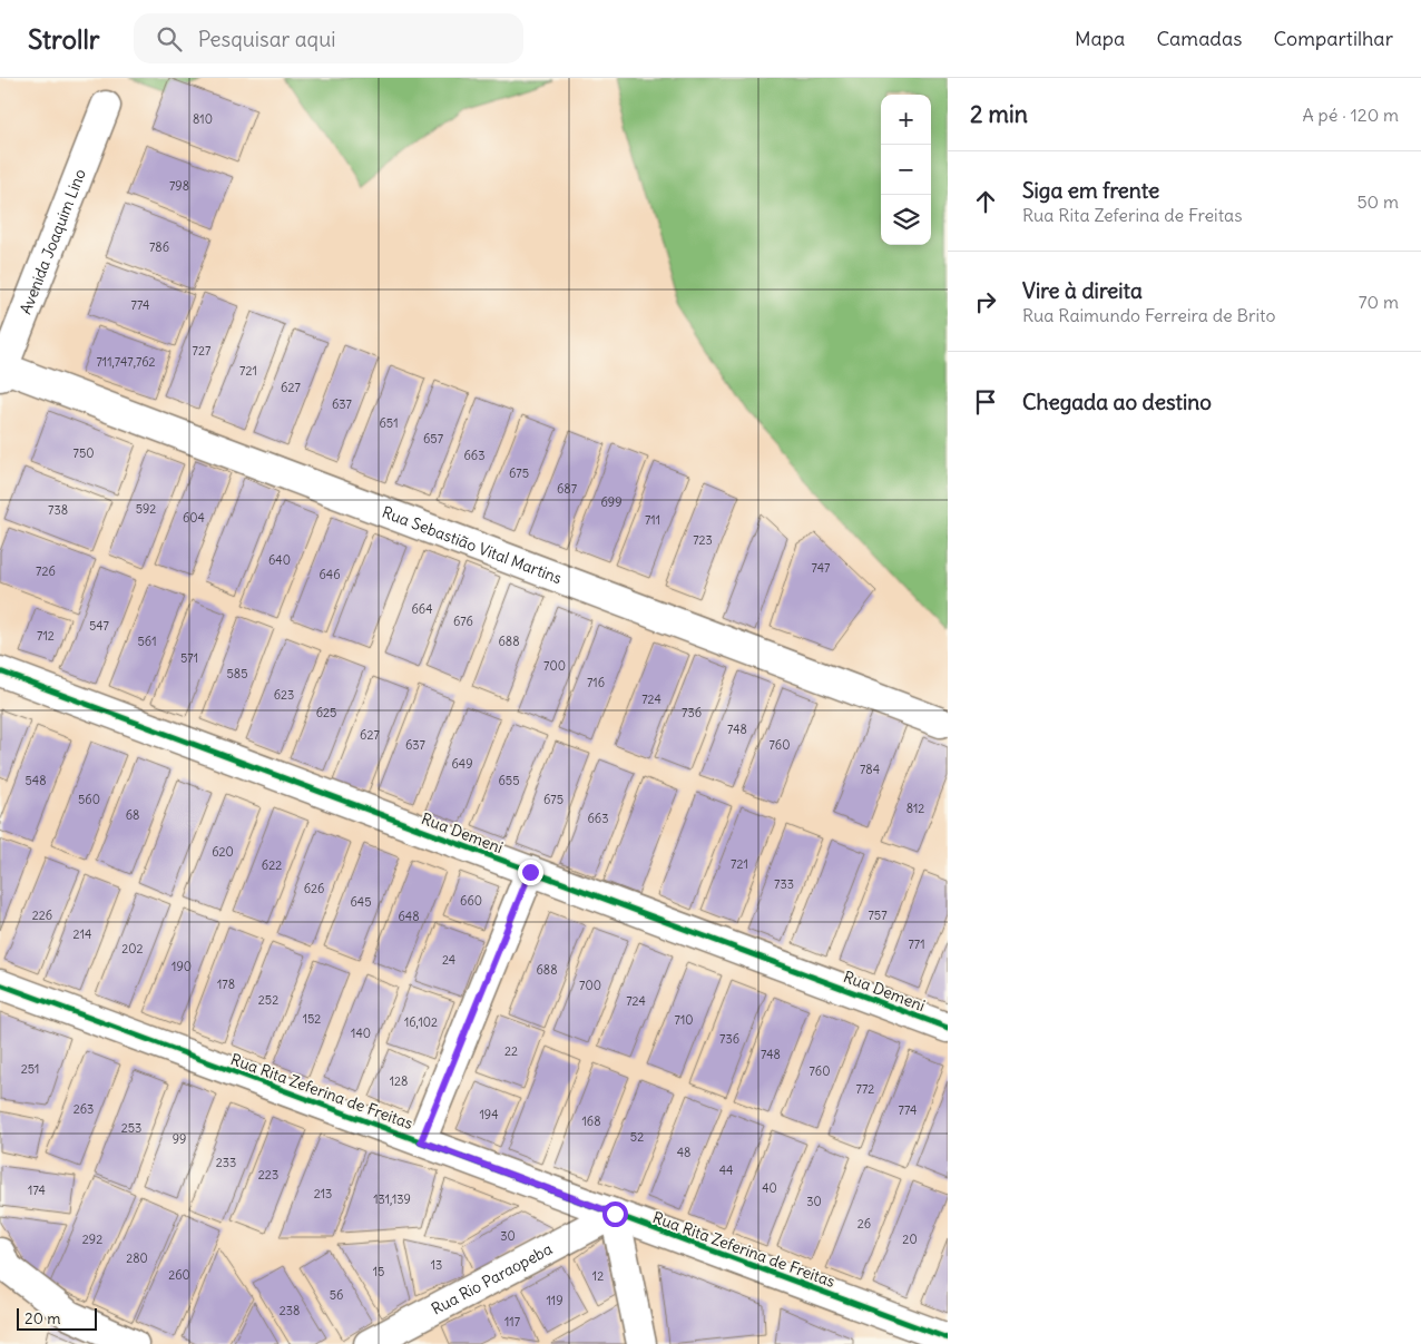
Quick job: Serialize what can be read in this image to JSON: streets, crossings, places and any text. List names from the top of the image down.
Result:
{
  "streets": {
    "street": [
      "Avenida Joaquim Lino",
      "Rua Sebastião Vital Martins",
      "Rua Demeni",
      "Rua Rita Zeferina de Freitas",
      "Rua Rio Paraopeba"
    ]
  },
  "crossings": [
    ["Avenida Joaquim Lino", "Rua Sebastião Vital Martins"],
    ["Rua Rita Zeferina de Freitas", "Rua Rio Paraopeba"]
  ],
  "house_numbers": [
    "810",
    "798",
    "786",
    "774",
    "727",
    "711,747,762",
    "721",
    "627",
    "637",
    "651",
    "657",
    "750",
    "663",
    "675",
    "687",
    "699",
    "592",
    "738",
    "604",
    "711",
    "723",
    "640",
    "747",
    "726",
    "646",
    "664",
    "676",
    "547",
    "712",
    "561",
    "688",
    "571",
    "700",
    "585",
    "716",
    "623",
    "724",
    "625",
    "736",
    "748",
    "627",
    "637",
    "760",
    "649",
    "784",
    "548",
    "655",
    "560",
    "675",
    "812",
    "68",
    "663",
    "620",
    "721",
    "622",
    "733",
    "626",
    "660",
    "645",
    "226",
    "757",
    "648",
    "214",
    "771",
    "202",
    "24",
    "190",
    "688",
    "178",
    "700",
    "252",
    "724",
    "152",
    "710",
    "16,102",
    "140",
    "736",
    "22",
    "748",
    "251",
    "760",
    "128",
    "772",
    "263",
    "774",
    "194",
    "168",
    "253",
    "52",
    "99",
    "48",
    "233",
    "44",
    "223",
    "40",
    "174",
    "213",
    "131,139",
    "30",
    "26",
    "30",
    "292",
    "20",
    "280",
    "13",
    "15",
    "260",
    "12",
    "56",
    "119",
    "238",
    "117"
  ],
  "scale_bar": "20 m",
  "page": {
    "header": "Strollr",
    "search": "Pesquisar aqui",
    "nav": ["Mapa", "Camadas", "Compartilhar"],
    "heading": ["2 min", "A pé · 120 m"],
    "map_buttons": ["+", "−"],
    "list": [
      ["Siga em frente", "Rua Rita Zeferina de Freitas", "50 m"],
      ["Vire à direita", "Rua Raimundo Ferreira de Brito", "70 m"],
      "Chegada ao destino"
    ],
    "scale": "20 m"
  }
}
